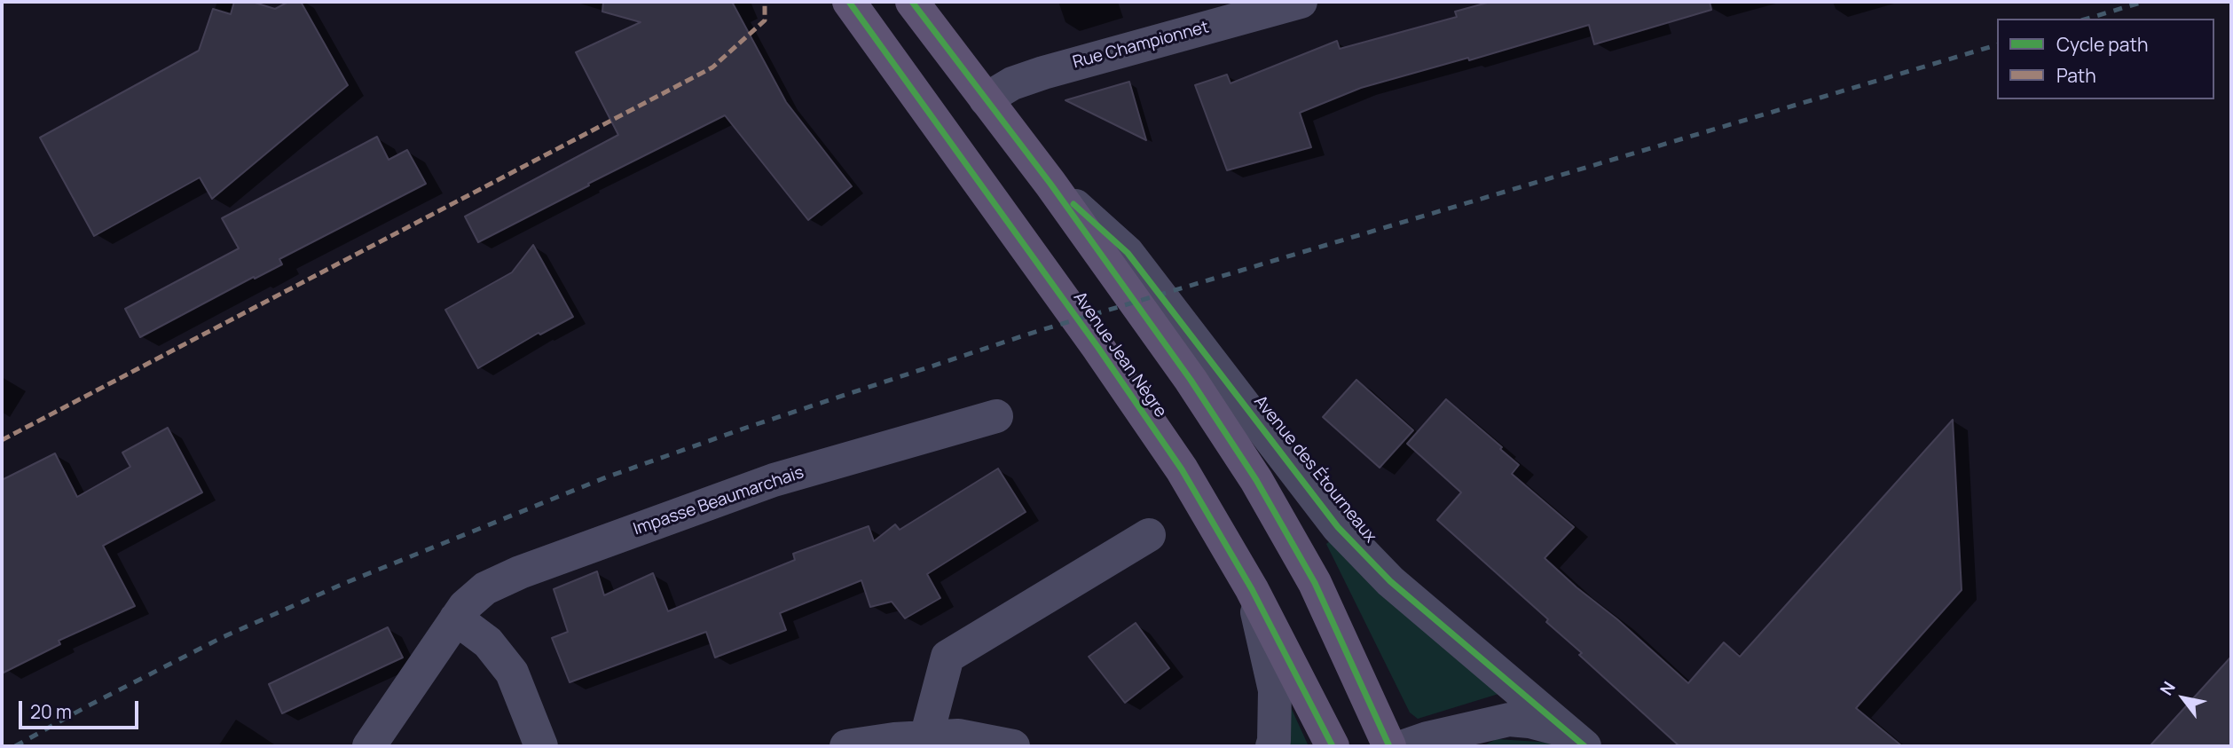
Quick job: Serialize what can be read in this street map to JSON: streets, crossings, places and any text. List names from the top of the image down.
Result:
{
  "streets": {
    "main road": ["Avenue Jean Nègre"],
    "street": ["Rue Championnet", "Avenue des Étourneaux", "Impasse Beaumarchais"]
  },
  "legend": ["Cycle path", "Path"],
  "scale_bar": "20 m",
  "north": "top left"
}
